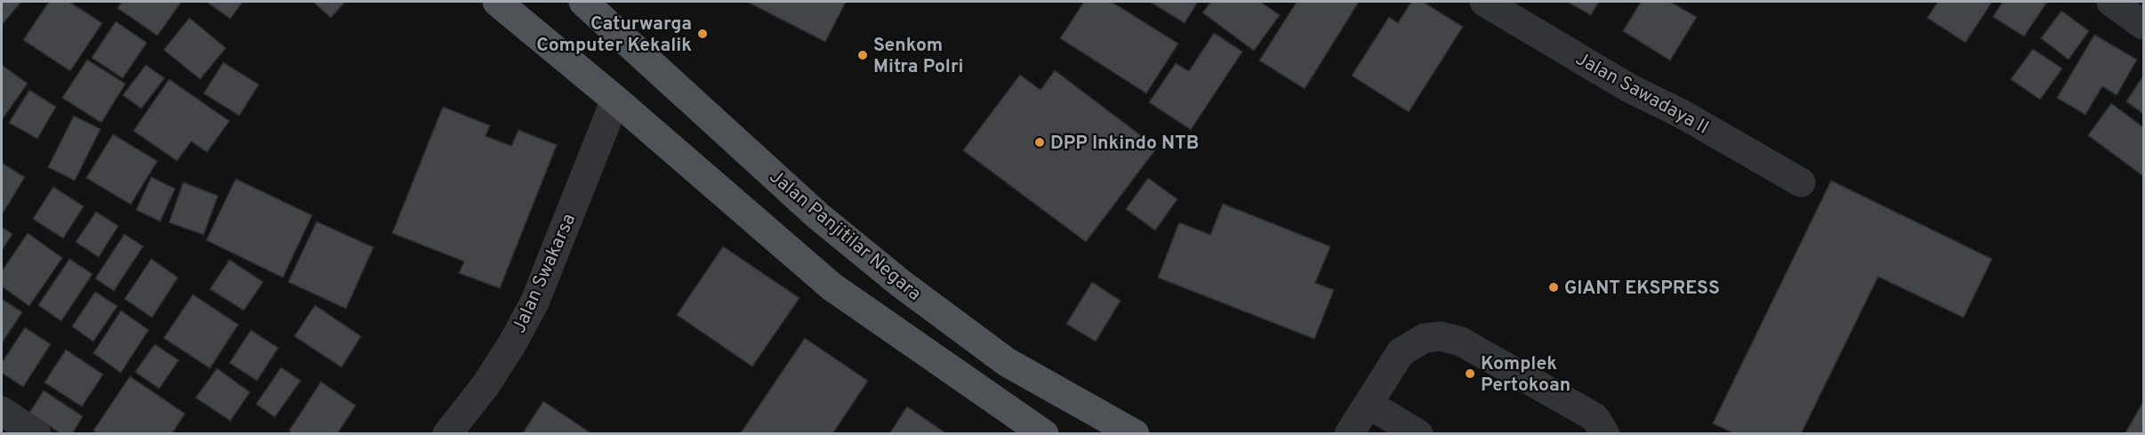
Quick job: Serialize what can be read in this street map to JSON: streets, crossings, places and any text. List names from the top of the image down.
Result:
{
  "streets": {
    "main road": ["Jalan Panjitilar Negara"],
    "street": ["Jalan Sawadaya II", "Jalan Swakarsa"]
  },
  "places": [
    "Caturwarga Computer Kekalik",
    "Senkom Mitra Polri",
    "DPP Inkindo NTB",
    "GIANT EKSPRESS",
    "Komplek Pertokoan"
  ]
}
